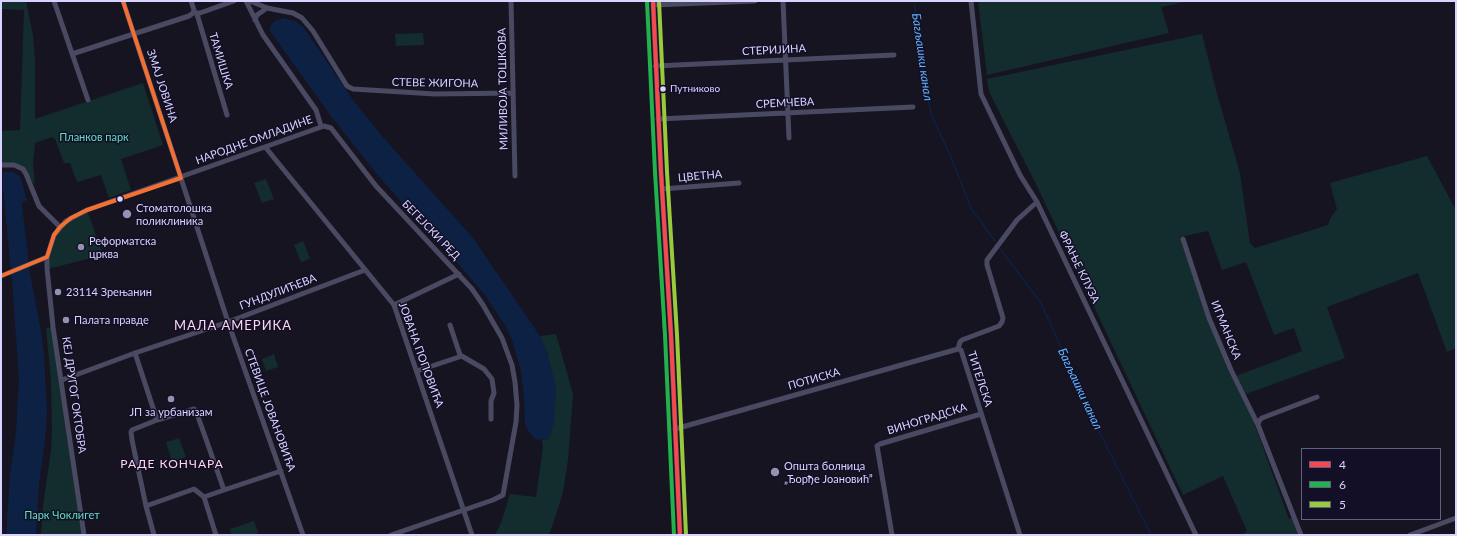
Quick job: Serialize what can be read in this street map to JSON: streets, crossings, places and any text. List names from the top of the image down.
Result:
{
  "streets": {
    "street": [
      "СТЕРИЈИНА",
      "ТАМИШКА",
      "СТЕВЕ ЖИГОНА",
      "ЗМАЈ ЈОВИНА",
      "МИЛИВОЈА ТОШКОВА",
      "СРЕМЧЕВА",
      "НАРОДНЕ ОМЛАДИНЕ",
      "ЦВЕТНА",
      "БЕГЕЈСКИ РЕД",
      "ФРАЊЕ КЛУЗА",
      "ГУНДУЛИЋЕВА",
      "ИГМАНСКА",
      "ЈОВАНА ПОПОВИЋА",
      "ПОТИСКА",
      "ТИТЕЛСКА",
      "КЕЈ ДРУГОГ ОКТОБРА",
      "СТЕВИЦЕ ЈОВАНОВИЋА",
      "ВИНОГРАДСКА"
    ]
  },
  "crossings": [
    ["СТЕВЕ ЖИГОНА", "МИЛИВОЈА ТОШКОВА"],
    ["ЗМАЈ ЈОВИНА", "НАРОДНЕ ОМЛАДИНЕ"],
    ["ЗМАЈ ЈОВИНА", "СТЕВИЦЕ ЈОВАНОВИЋА"],
    ["НАРОДНЕ ОМЛАДИНЕ", "БЕГЕЈСКИ РЕД"],
    ["НАРОДНЕ ОМЛАДИНЕ", "ЈОВАНА ПОПОВИЋА"],
    ["НАРОДНЕ ОМЛАДИНЕ", "КЕЈ ДРУГОГ ОКТОБРА"],
    ["НАРОДНЕ ОМЛАДИНЕ", "СТЕВИЦЕ ЈОВАНОВИЋА"],
    ["БЕГЕЈСКИ РЕД", "ЈОВАНА ПОПОВИЋА"],
    ["ФРАЊЕ КЛУЗА", "ТИТЕЛСКА"],
    ["ГУНДУЛИЋЕВА", "ЈОВАНА ПОПОВИЋА"],
    ["ГУНДУЛИЋЕВА", "КЕЈ ДРУГОГ ОКТОБРА"],
    ["ГУНДУЛИЋЕВА", "СТЕВИЦЕ ЈОВАНОВИЋА"],
    ["ПОТИСКА", "ТИТЕЛСКА"],
    ["ТИТЕЛСКА", "ВИНОГРАДСКА"]
  ],
  "districts": ["МАЛА АМЕРИКА", "РАДЕ КОНЧАРА"],
  "water": ["Багљашки канал"],
  "parks": ["Планков парк", "Парк Чоклигет"],
  "places": [
    "Путниково",
    "Стоматолошка поликлиника",
    "Реформатска црква",
    "23114 Зрењанин",
    "Палата правде",
    "ЈП за урбанизам",
    "Општа болница „Ђорђе Јоановић”"
  ],
  "lines": ["transit line 4", "transit line 6", "transit line 5"],
  "legend": ["4", "6", "5"]
}
